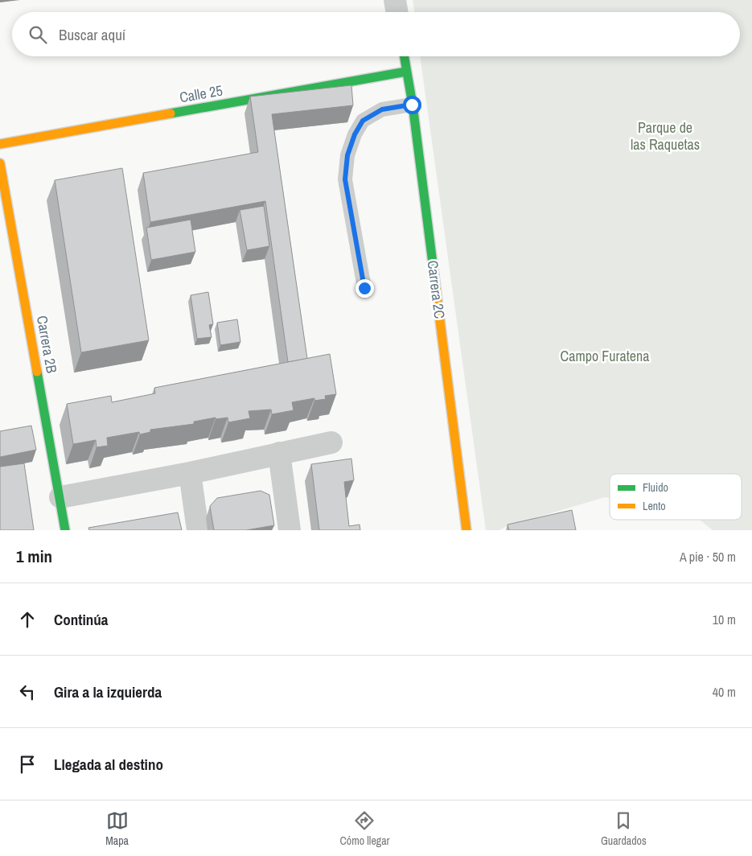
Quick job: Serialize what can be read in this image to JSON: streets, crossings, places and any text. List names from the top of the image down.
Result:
{
  "streets": {
    "street": ["Calle 25", "Carrera 2C", "Carrera 2B"]
  },
  "crossings": [
    ["Calle 25", "Carrera 2C"]
  ],
  "parks": ["Parque de las Raquetas", "Campo Furatena"],
  "legend": ["Fluido", "Lento"],
  "page": {
    "search": "Buscar aquí",
    "heading": ["1 min", "A pie · 50 m"],
    "list": [
      ["Continúa", "10 m"],
      ["Gira a la izquierda", "40 m"],
      "Llegada al destino"
    ],
    "nav": ["Mapa", "Cómo llegar", "Guardados"]
  }
}
